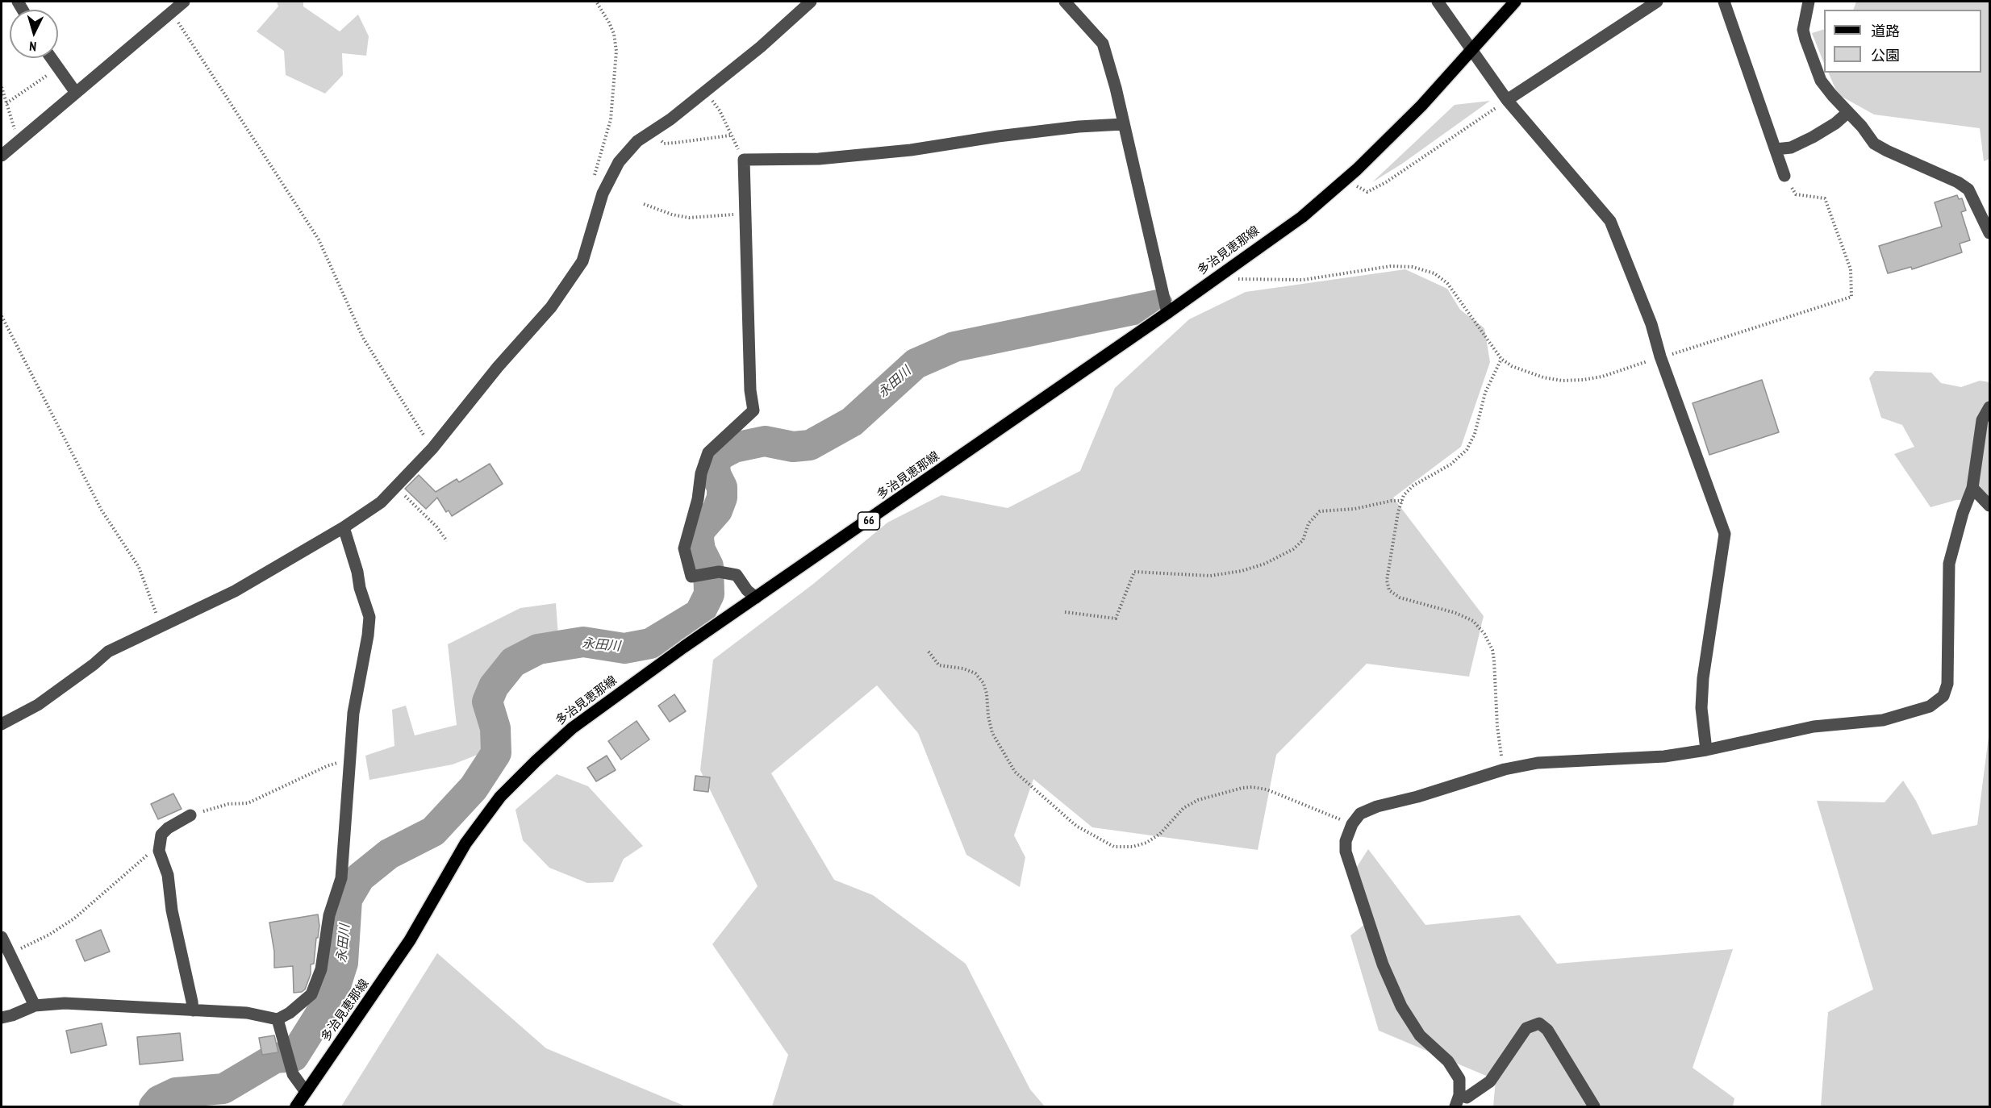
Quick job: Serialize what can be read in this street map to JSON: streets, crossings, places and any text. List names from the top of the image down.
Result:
{
  "streets": {
    "main road": ["多治見恵那線", "66"]
  },
  "water": ["永田川"],
  "legend": ["道路", "公園"],
  "north": "bottom"
}
